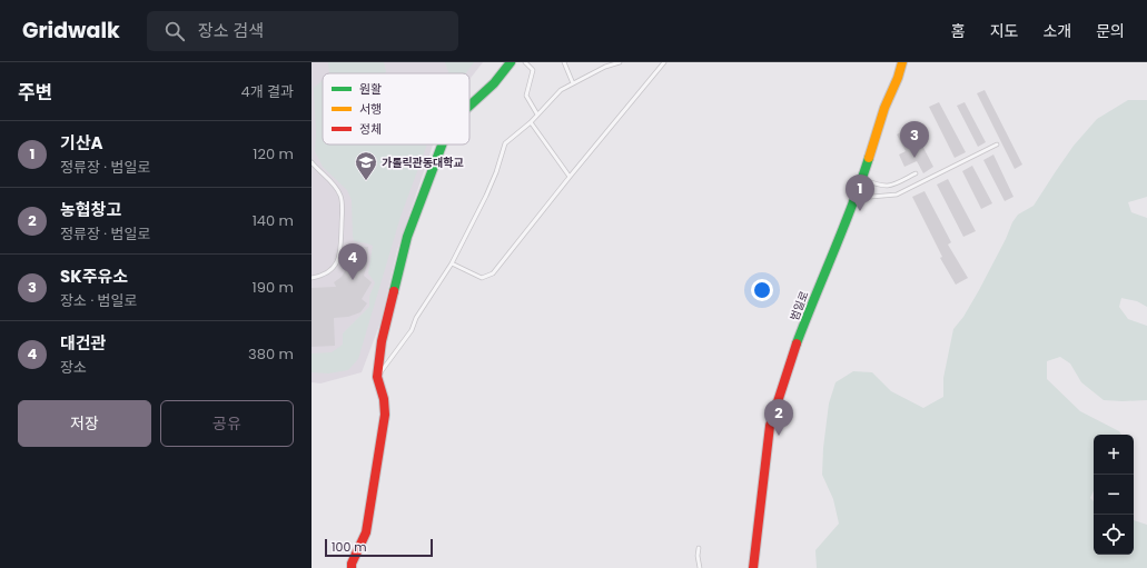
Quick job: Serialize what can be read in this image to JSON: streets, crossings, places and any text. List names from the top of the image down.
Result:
{
  "streets": {
    "street": ["범일로"]
  },
  "places": {
    "school or university": ["가톨릭관동대학교"]
  },
  "legend": ["원활", "서행", "정체"],
  "scale_bar": "100 m",
  "page": {
    "header": "Gridwalk",
    "search": "장소 검색",
    "nav": [
      "홈",
      "지도",
      "소개",
      "문의"
    ],
    "heading": ["주변", "4개 결과"],
    "list": [
      {
        "mark": "1",
        "name": "기산A",
        "note": "정류장 · 범일로",
        "value": "120 m"
      },
      {
        "mark": "2",
        "name": "농협창고",
        "note": "정류장 · 범일로",
        "value": "140 m"
      },
      {
        "mark": "3",
        "name": "SK주유소",
        "note": "장소 · 범일로",
        "value": "190 m"
      },
      {
        "mark": "4",
        "name": "대건관",
        "note": "장소",
        "value": "380 m"
      }
    ],
    "pins": [
      "3",
      "1",
      "4",
      "2"
    ],
    "buttons": ["저장", "공유"],
    "map_buttons": ["+", "−"],
    "scale": "100 m"
  }
}
